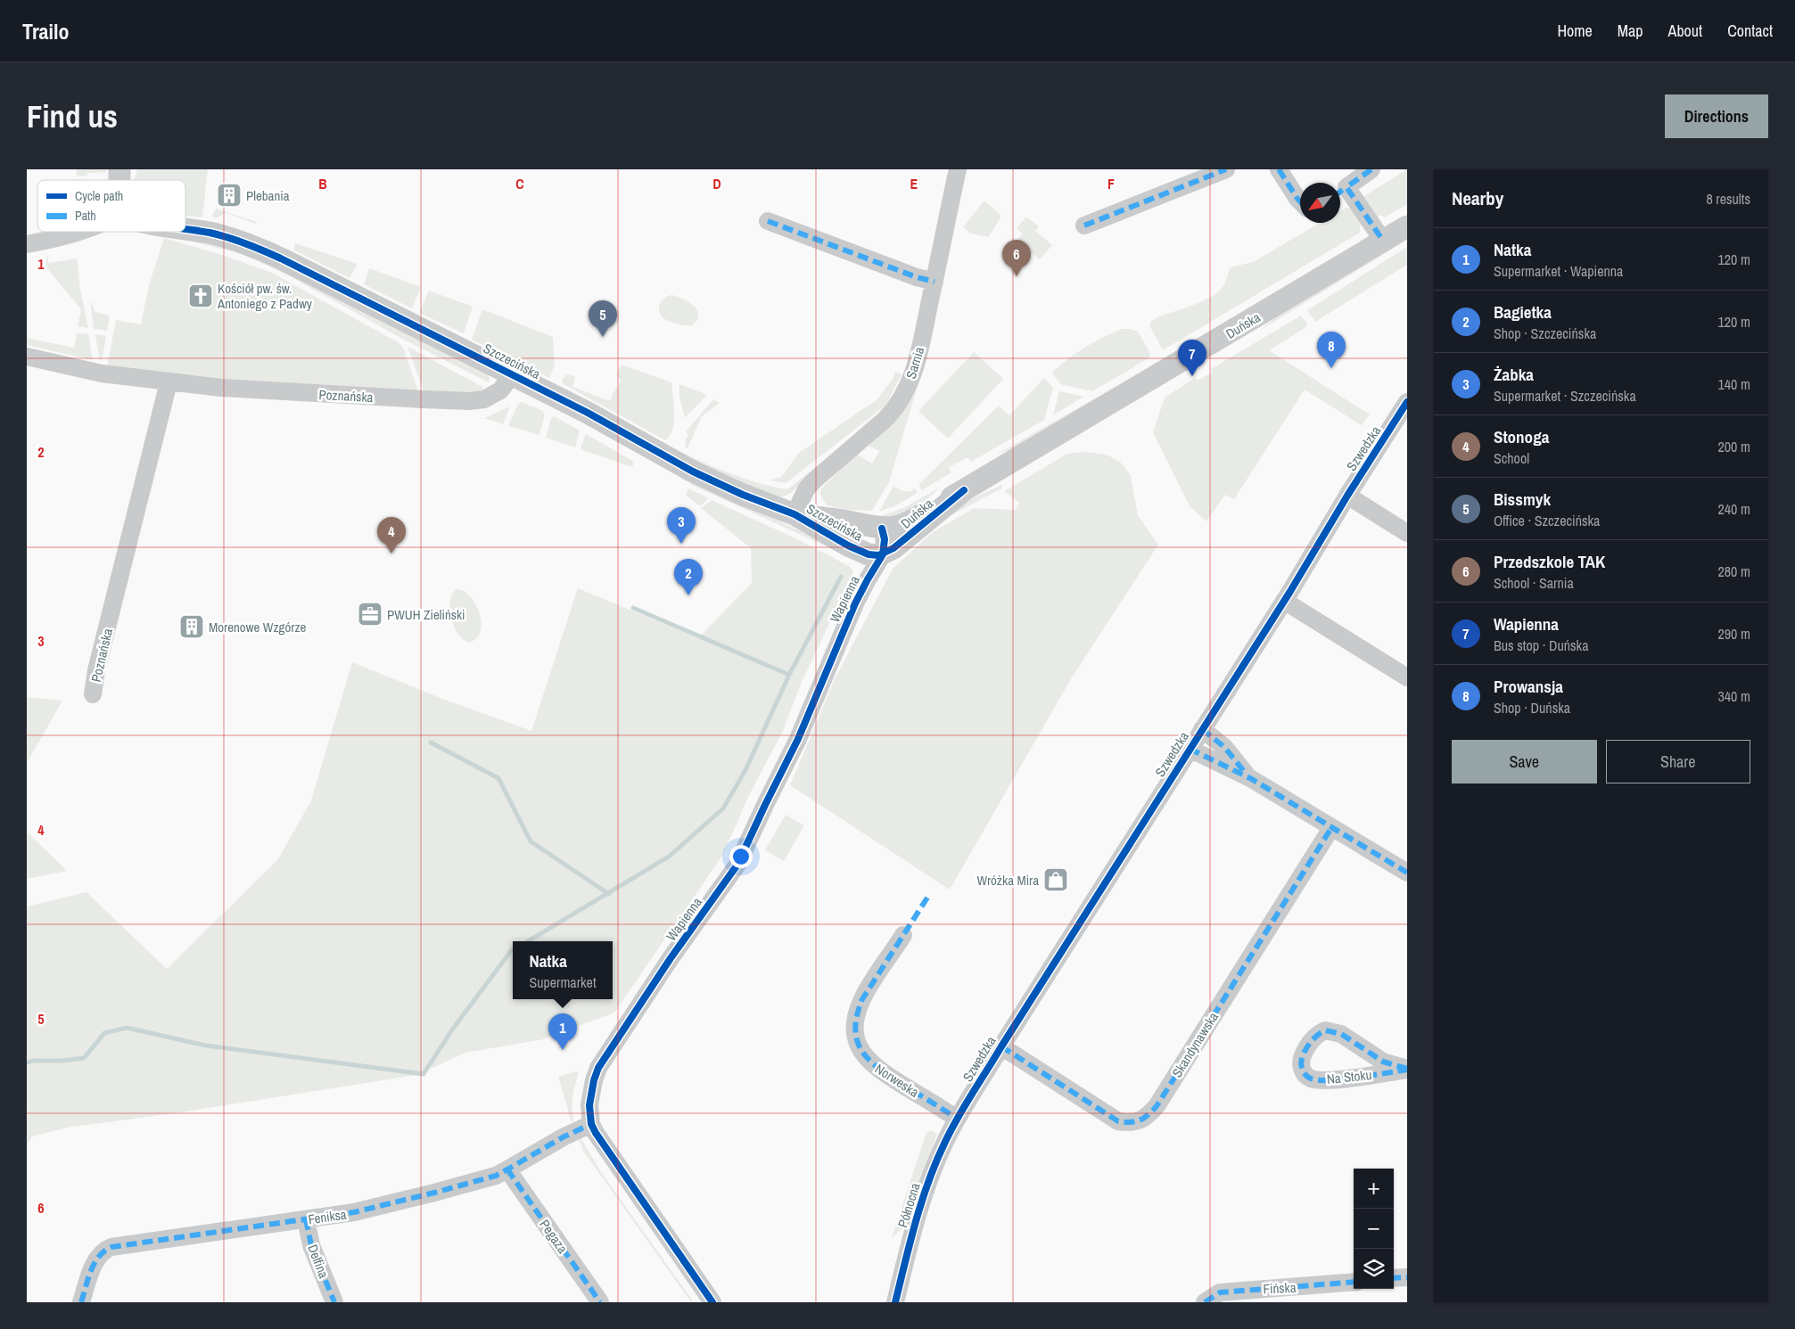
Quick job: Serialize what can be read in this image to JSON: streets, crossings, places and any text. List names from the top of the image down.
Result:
{
  "streets": {
    "street": [
      "Duńska",
      "Szczecińska",
      "Sarnia",
      "Poznańska",
      "Szwedzka",
      "Wapienna",
      "Skandynawska",
      "Na Stoku",
      "Norweska",
      "Północna",
      "Feniksa",
      "Pegaza",
      "Delfina",
      "Fińska"
    ]
  },
  "crossings": [
    ["Duńska", "Szczecińska"],
    ["Duńska", "Wapienna"],
    ["Szczecińska", "Sarnia"],
    ["Szczecińska", "Poznańska"],
    ["Szczecińska", "Wapienna"],
    ["Szwedzka", "Skandynawska"],
    ["Szwedzka", "Norweska"],
    ["Szwedzka", "Północna"],
    ["Wapienna", "Feniksa"],
    ["Norweska", "Północna"],
    ["Feniksa", "Pegaza"],
    ["Feniksa", "Delfina"]
  ],
  "places": {
    "building": ["Plebania", "Morenowe Wzgórze"],
    "church": ["Kościół pw. św. Antoniego z Padwy"],
    "office": ["PWUH Zieliński"],
    "shop": ["Wróżka Mira"]
  },
  "legend": ["Cycle path", "Path"],
  "north": "bottom left",
  "page": {
    "header": "Trailo",
    "nav": [
      "Home",
      "Map",
      "About",
      "Contact"
    ],
    "buttons": [
      "Directions",
      ["Save", "Share"]
    ],
    "title": "Find us",
    "heading": ["Nearby", "8 results"],
    "list": [
      {
        "mark": "1",
        "name": "Natka",
        "note": "Supermarket · Wapienna",
        "value": "120 m"
      },
      {
        "mark": "2",
        "name": "Bagietka",
        "note": "Shop · Szczecińska",
        "value": "120 m"
      },
      {
        "mark": "3",
        "name": "Żabka",
        "note": "Supermarket · Szczecińska",
        "value": "140 m"
      },
      {
        "mark": "4",
        "name": "Stonoga",
        "note": "School",
        "value": "200 m"
      },
      {
        "mark": "5",
        "name": "Bissmyk",
        "note": "Office · Szczecińska",
        "value": "240 m"
      },
      {
        "mark": "6",
        "name": "Przedszkole TAK",
        "note": "School · Sarnia",
        "value": "280 m"
      },
      {
        "mark": "7",
        "name": "Wapienna",
        "note": "Bus stop · Duńska",
        "value": "290 m"
      },
      {
        "mark": "8",
        "name": "Prowansja",
        "note": "Shop · Duńska",
        "value": "340 m"
      }
    ],
    "pins": [
      "6",
      "5",
      "8",
      "7",
      "3",
      "4",
      "2",
      "1"
    ],
    "popup": ["Natka", "Supermarket"],
    "map_buttons": ["+", "−"]
  },
  "grid": {
    "columns": [
      "B",
      "C",
      "D",
      "E",
      "F"
    ],
    "rows": [
      "1",
      "2",
      "3",
      "4",
      "5",
      "6"
    ]
  }
}
